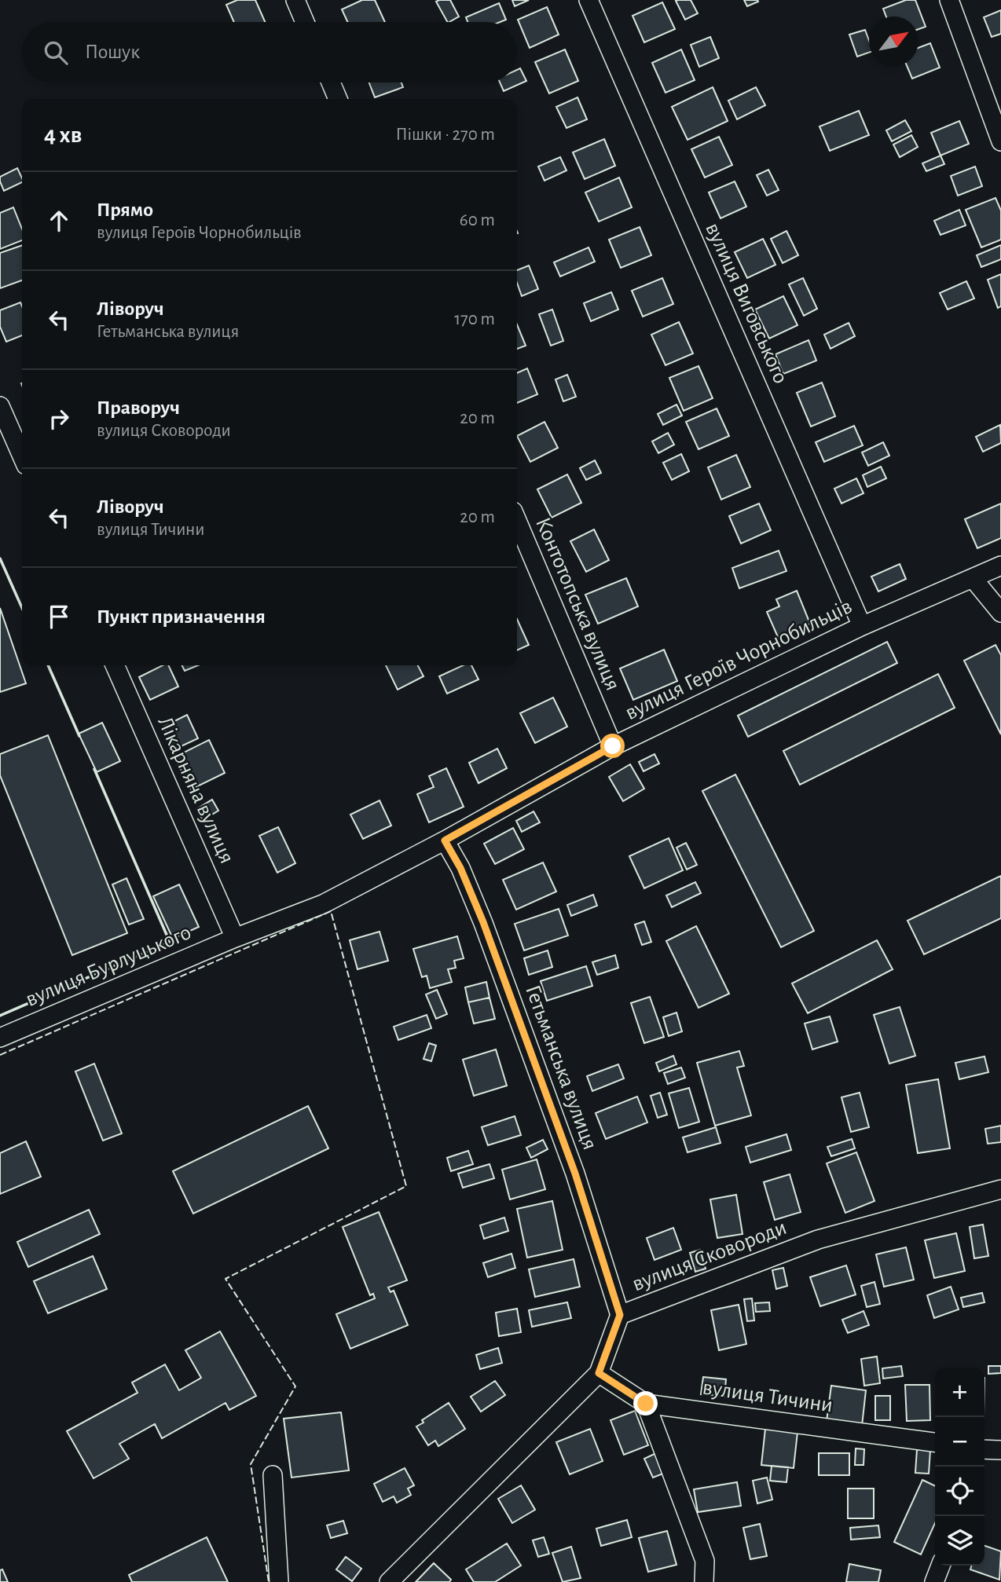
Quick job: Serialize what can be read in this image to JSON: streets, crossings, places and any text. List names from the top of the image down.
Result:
{
  "streets": {
    "street": [
      "вулиця Виговського",
      "Контотопська вулиця",
      "вулиця Героїв Чорнобильців",
      "Лікарняна вулиця",
      "вулиця Бурлуцького",
      "Гетьманська вулиця",
      "вулиця Сковороди",
      "вулиця Тичини"
    ]
  },
  "crossings": [
    ["вулиця Виговського", "вулиця Героїв Чорнобильців"],
    ["Контотопська вулиця", "вулиця Героїв Чорнобильців"],
    ["вулиця Героїв Чорнобильців", "Лікарняна вулиця"],
    ["вулиця Героїв Чорнобильців", "вулиця Бурлуцького"],
    ["вулиця Героїв Чорнобильців", "Гетьманська вулиця"],
    ["Лікарняна вулиця", "вулиця Бурлуцького"],
    ["Гетьманська вулиця", "вулиця Сковороди"],
    ["вулиця Сковороди", "вулиця Тичини"]
  ],
  "north": "top right",
  "page": {
    "search": "Пошук",
    "heading": ["4 хв", "Пішки · 270 m"],
    "list": [
      ["Прямо", "вулиця Героїв Чорнобильців", "60 m"],
      ["Ліворуч", "Гетьманська вулиця", "170 m"],
      ["Праворуч", "вулиця Сковороди", "20 m"],
      ["Ліворуч", "вулиця Тичини", "20 m"],
      "Пункт призначення"
    ],
    "map_buttons": ["+", "−"]
  }
}
